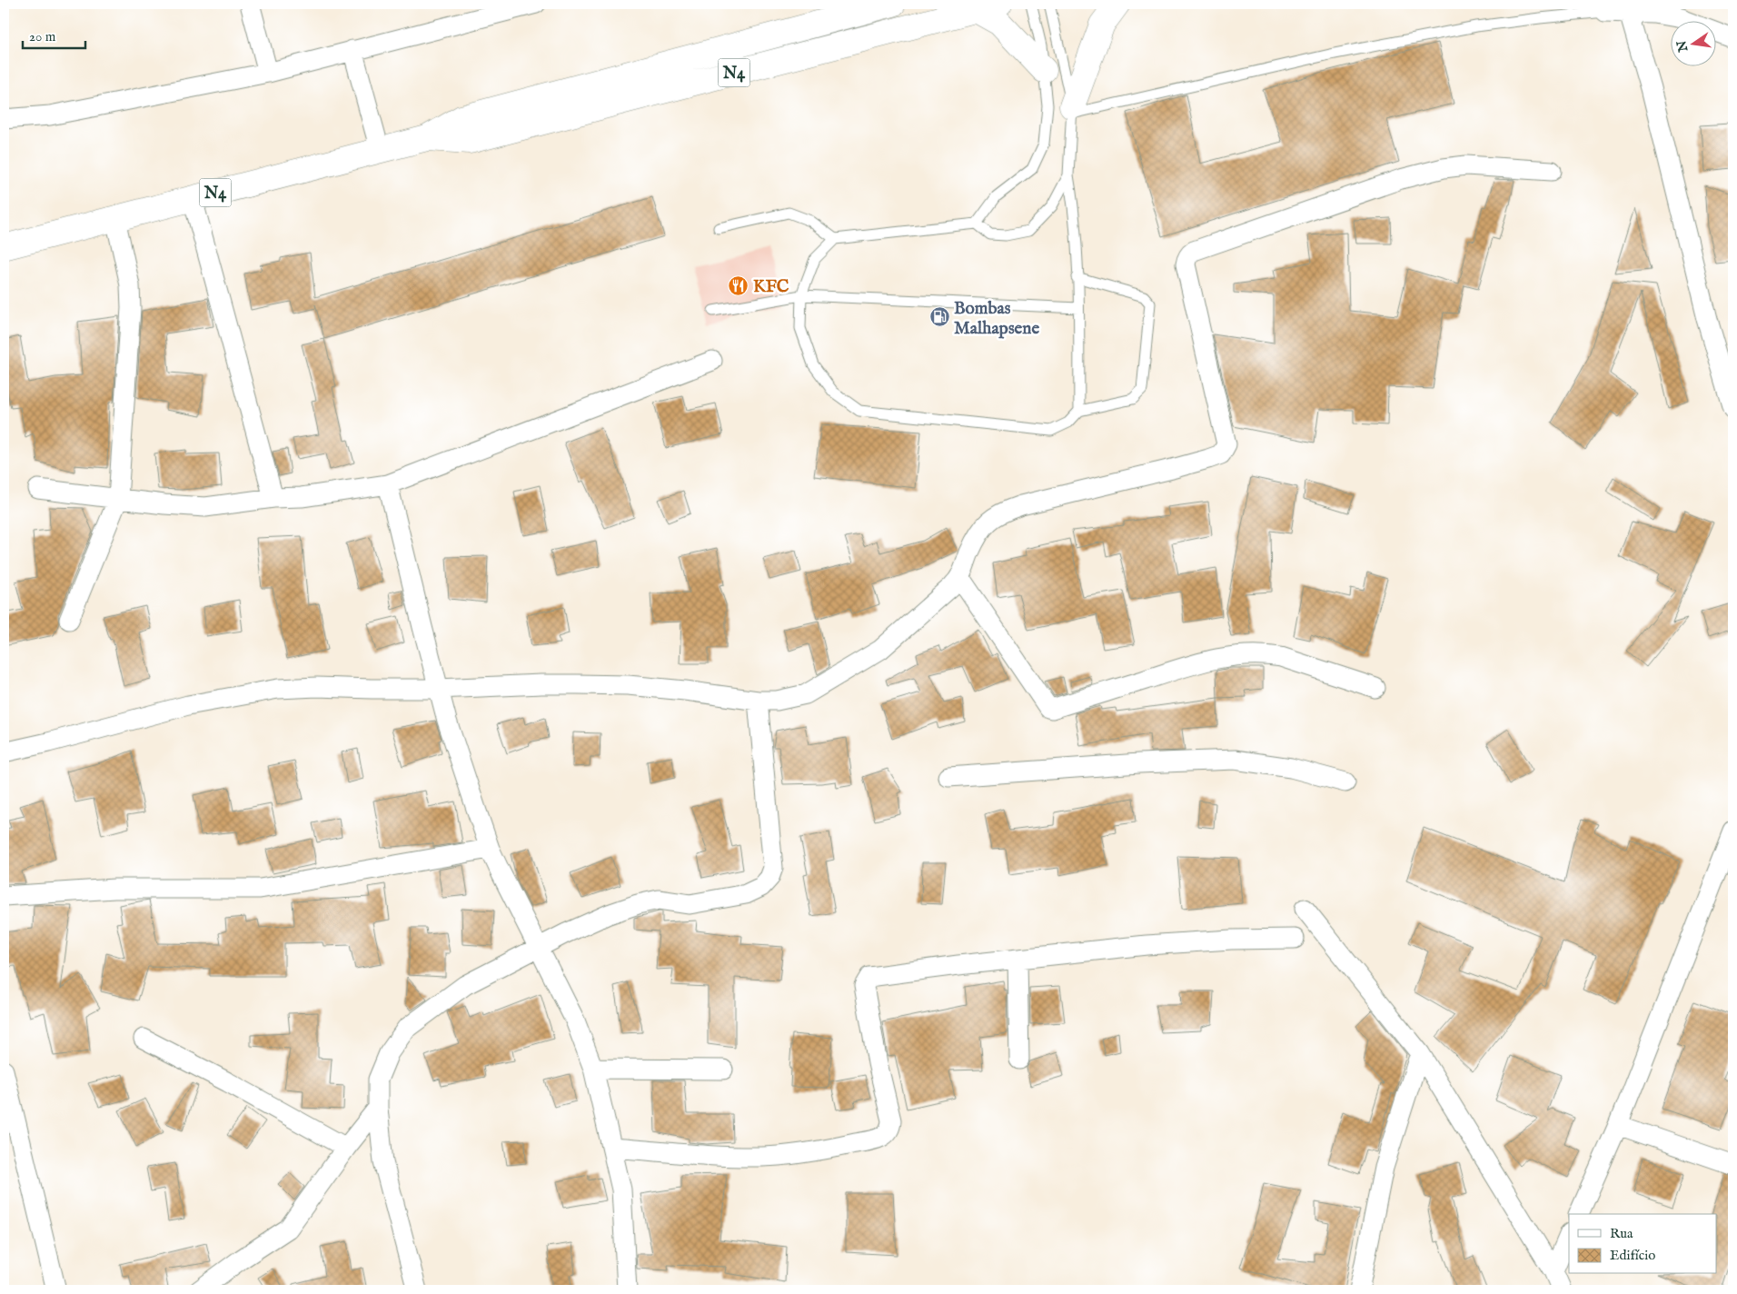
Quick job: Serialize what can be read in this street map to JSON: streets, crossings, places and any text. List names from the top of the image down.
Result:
{
  "streets": {
    "highway": ["N4"]
  },
  "places": {
    "restaurant": ["KFC"],
    "fuel station": ["Bombas Malhapsene"]
  },
  "legend": ["Rua", "Edifício"],
  "scale_bar": "20 m",
  "north": "left"
}
